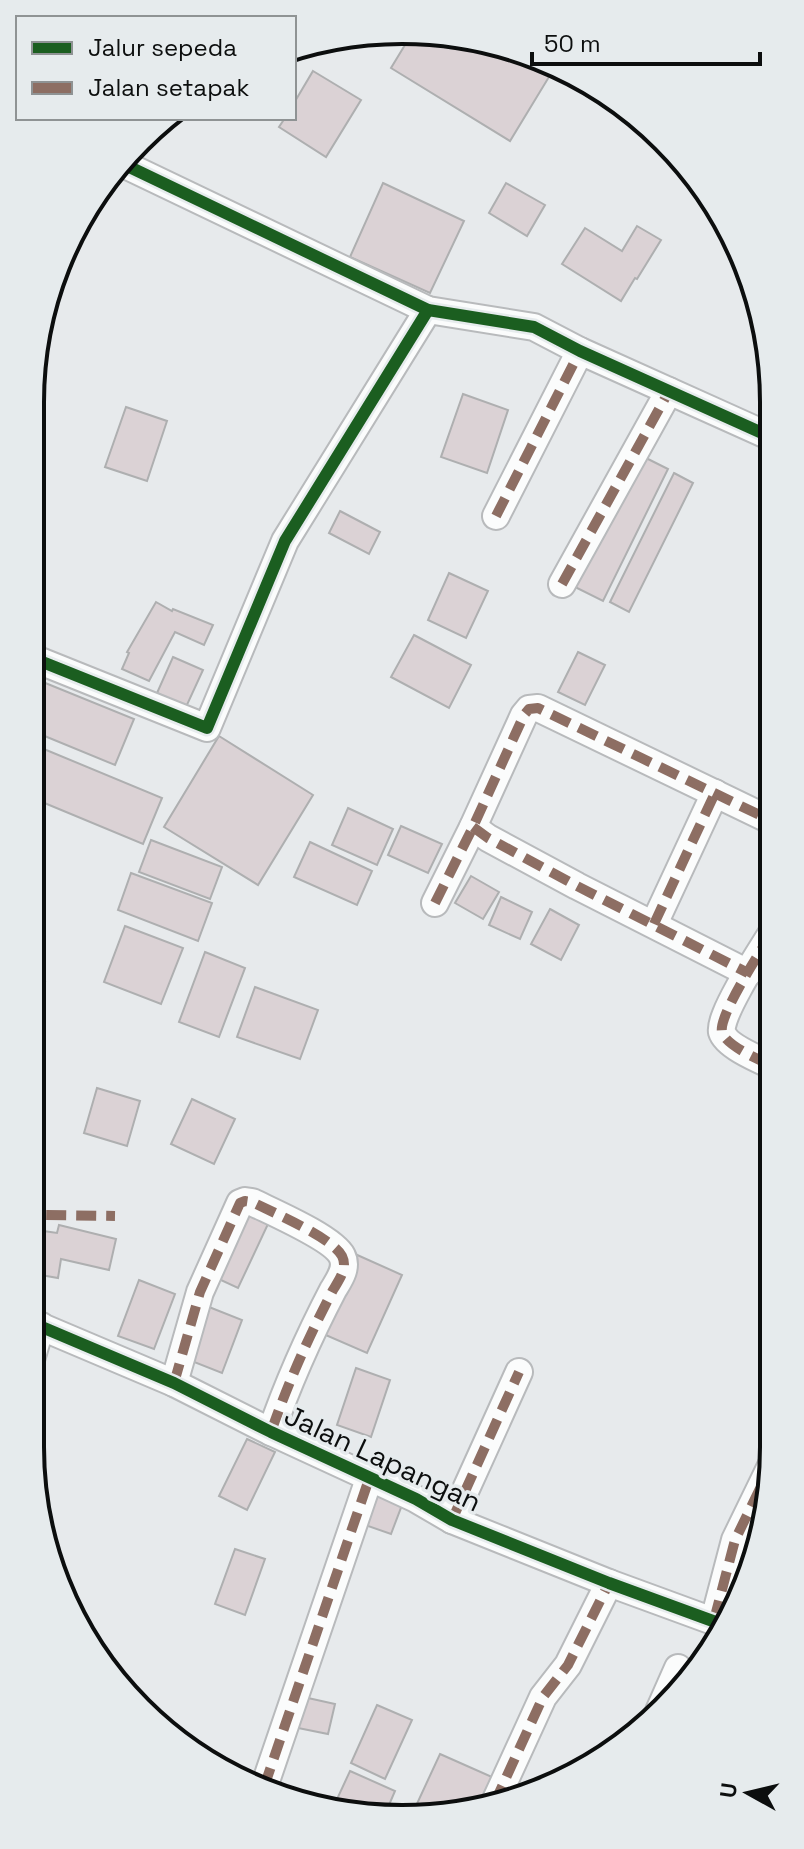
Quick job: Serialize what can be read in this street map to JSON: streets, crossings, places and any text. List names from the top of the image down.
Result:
{
  "streets": {
    "street": ["Jalan Lapangan"]
  },
  "legend": ["Jalur sepeda", "Jalan setapak"],
  "scale_bar": "50 m",
  "north": "left"
}
